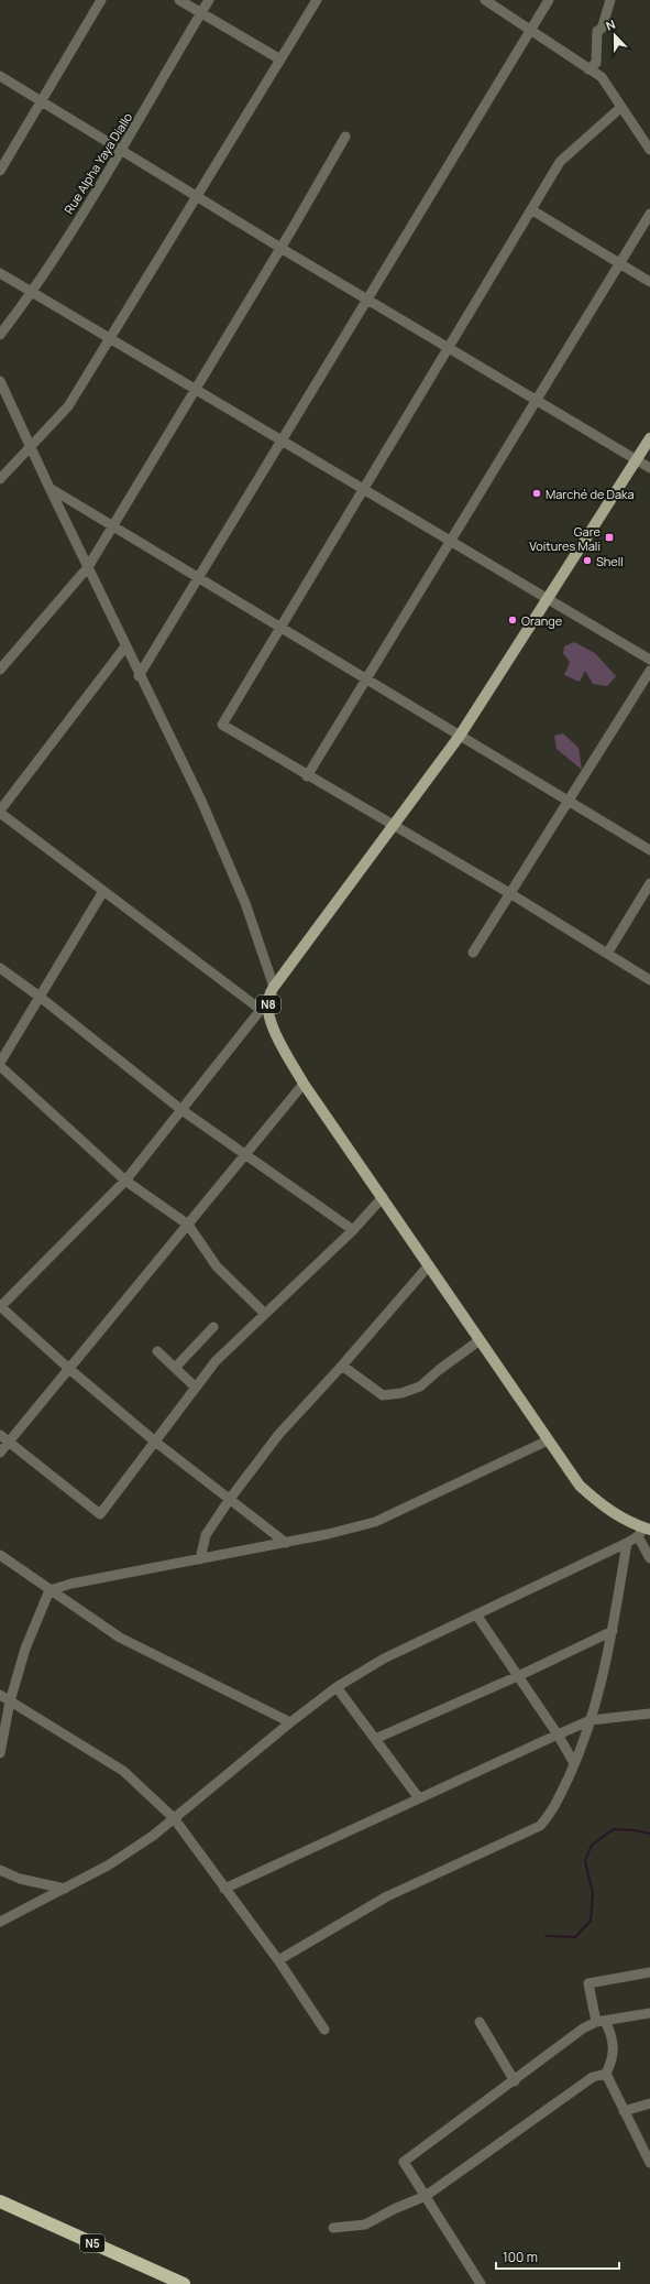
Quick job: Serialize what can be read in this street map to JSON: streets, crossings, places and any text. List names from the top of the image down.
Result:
{
  "streets": {
    "highway": ["N5"],
    "main road": ["N8"],
    "street": ["Rue Alpha Yaya Diallo"]
  },
  "places": {
    "other": ["Marché de Daka", "Shell", "Orange"],
    "transit": ["Gare Voitures Mali"]
  },
  "scale_bar": "100 m",
  "north": "top"
}
